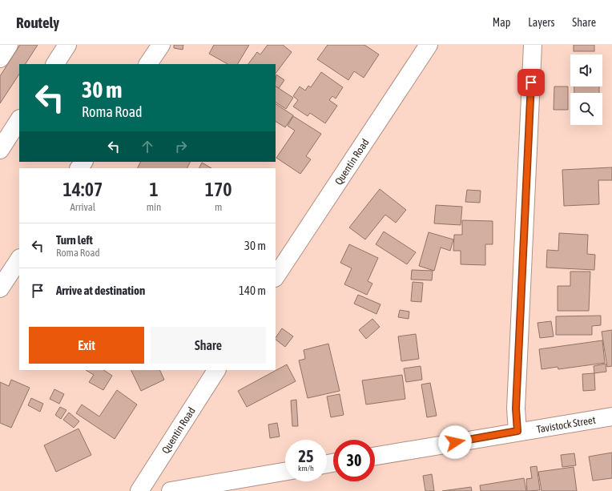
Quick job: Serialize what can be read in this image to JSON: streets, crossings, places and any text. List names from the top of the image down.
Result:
{
  "streets": {
    "street": ["Quentin Road", "Tavistock Street"]
  },
  "page": {
    "header": "Routely",
    "nav": ["Map", "Layers", "Share"],
    "turn": ["30 m", "Roma Road"],
    "eta": [
      "14:07",
      "Arrival",
      "1",
      "min",
      "170",
      "m"
    ],
    "list": [
      {
        "name": "Turn left",
        "note": "Roma Road",
        "value": "30 m"
      },
      {
        "name": "Arrive at destination",
        "value": "140 m"
      }
    ],
    "buttons": ["Exit", "Share"],
    "speed": "25 km/h",
    "limit": "30"
  }
}
